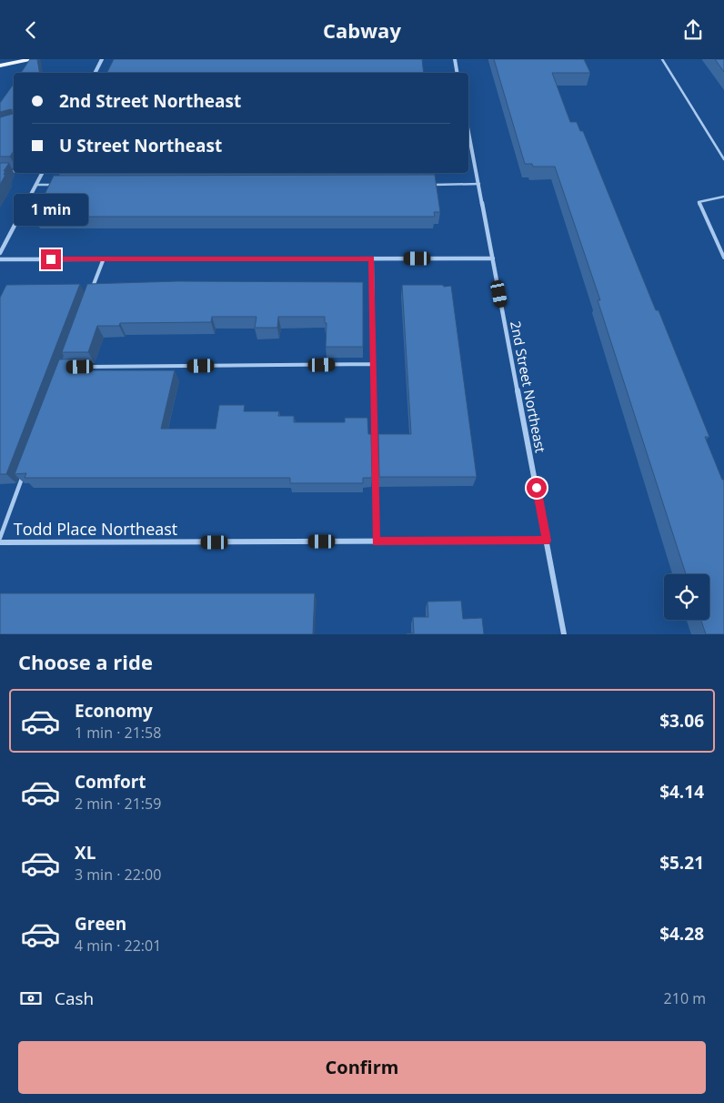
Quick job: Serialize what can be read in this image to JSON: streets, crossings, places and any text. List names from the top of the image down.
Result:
{
  "streets": {
    "street": ["2nd Street Northeast", "Todd Place Northeast"]
  },
  "crossings": [
    ["2nd Street Northeast", "Todd Place Northeast"]
  ],
  "page": {
    "header": "Cabway",
    "banner": ["2nd Street Northeast", "U Street Northeast"],
    "bubble": "1 min",
    "heading": "Choose a ride",
    "list": [
      {
        "name": "Economy",
        "note": "1 min · 21:58",
        "value": "$3.06"
      },
      {
        "name": "Comfort",
        "note": "2 min · 21:59",
        "value": "$4.14"
      },
      {
        "name": "XL",
        "note": "3 min · 22:00",
        "value": "$5.21"
      },
      {
        "name": "Green",
        "note": "4 min · 22:01",
        "value": "$4.28"
      }
    ],
    "pay": ["Cash", "210 m"],
    "buttons": "Confirm"
  }
}
